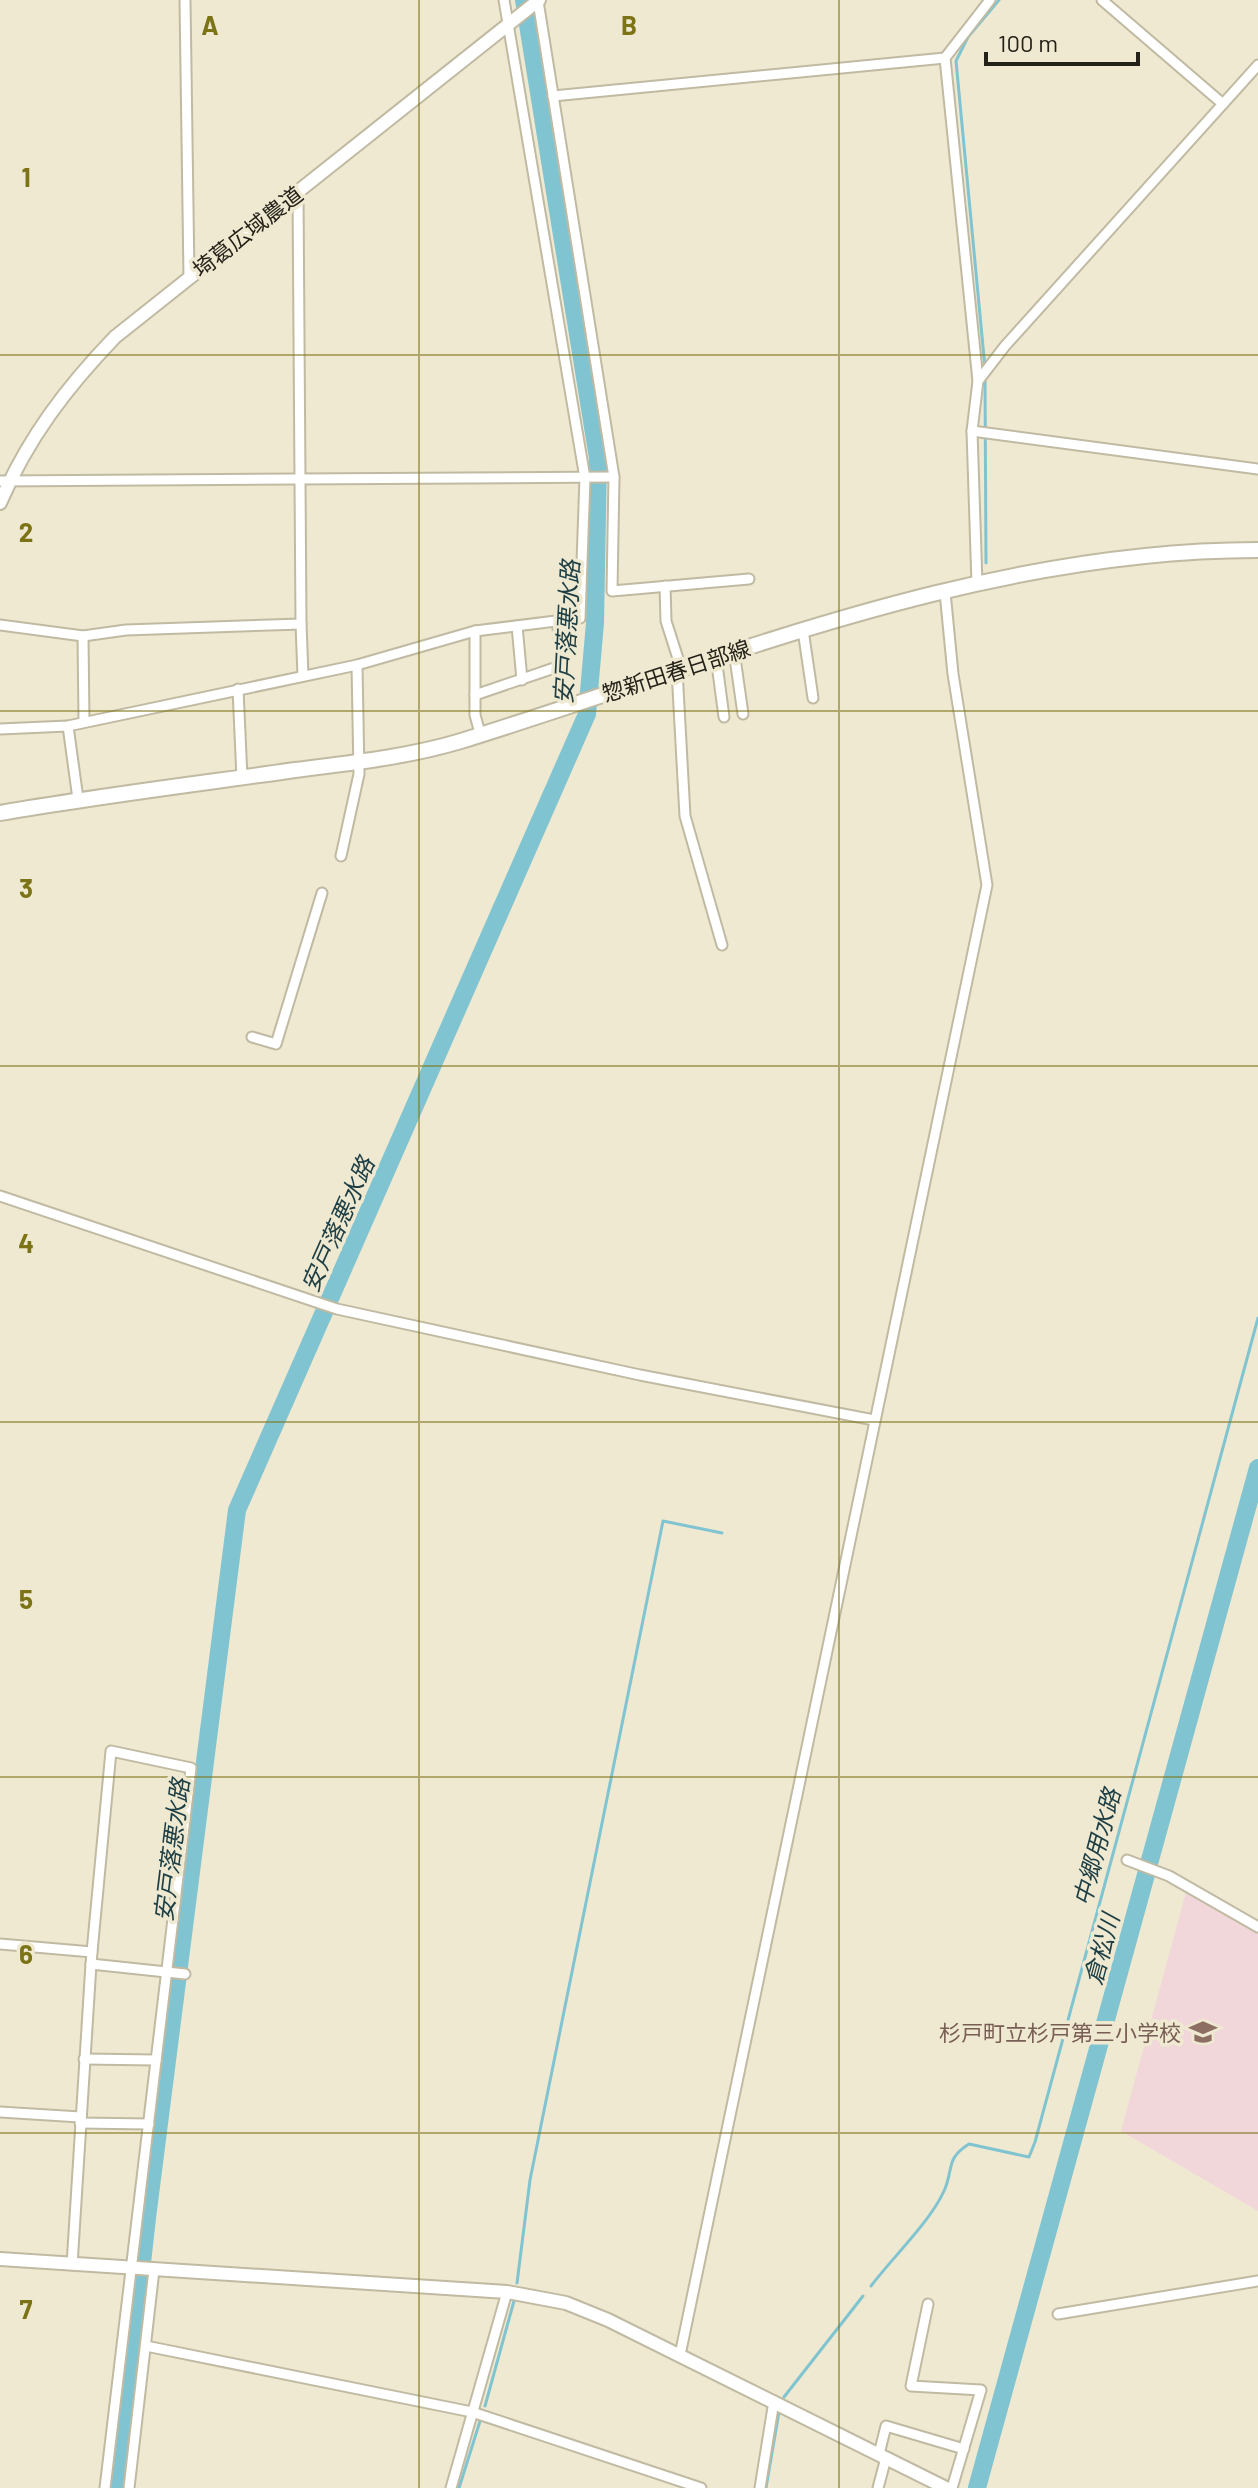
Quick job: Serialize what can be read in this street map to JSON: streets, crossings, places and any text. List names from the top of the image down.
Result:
{
  "streets": {
    "main road": ["惣新田春日部線"],
    "street": ["埼葛広域農道"]
  },
  "water": ["安戸落悪水路", "中郷用水路", "倉松川"],
  "places": {
    "school or university": ["杉戸町立杉戸第三小学校"]
  },
  "scale_bar": "100 m",
  "grid": {
    "columns": ["A", "B"],
    "rows": [
      "1",
      "2",
      "3",
      "4",
      "5",
      "6",
      "7"
    ]
  }
}
